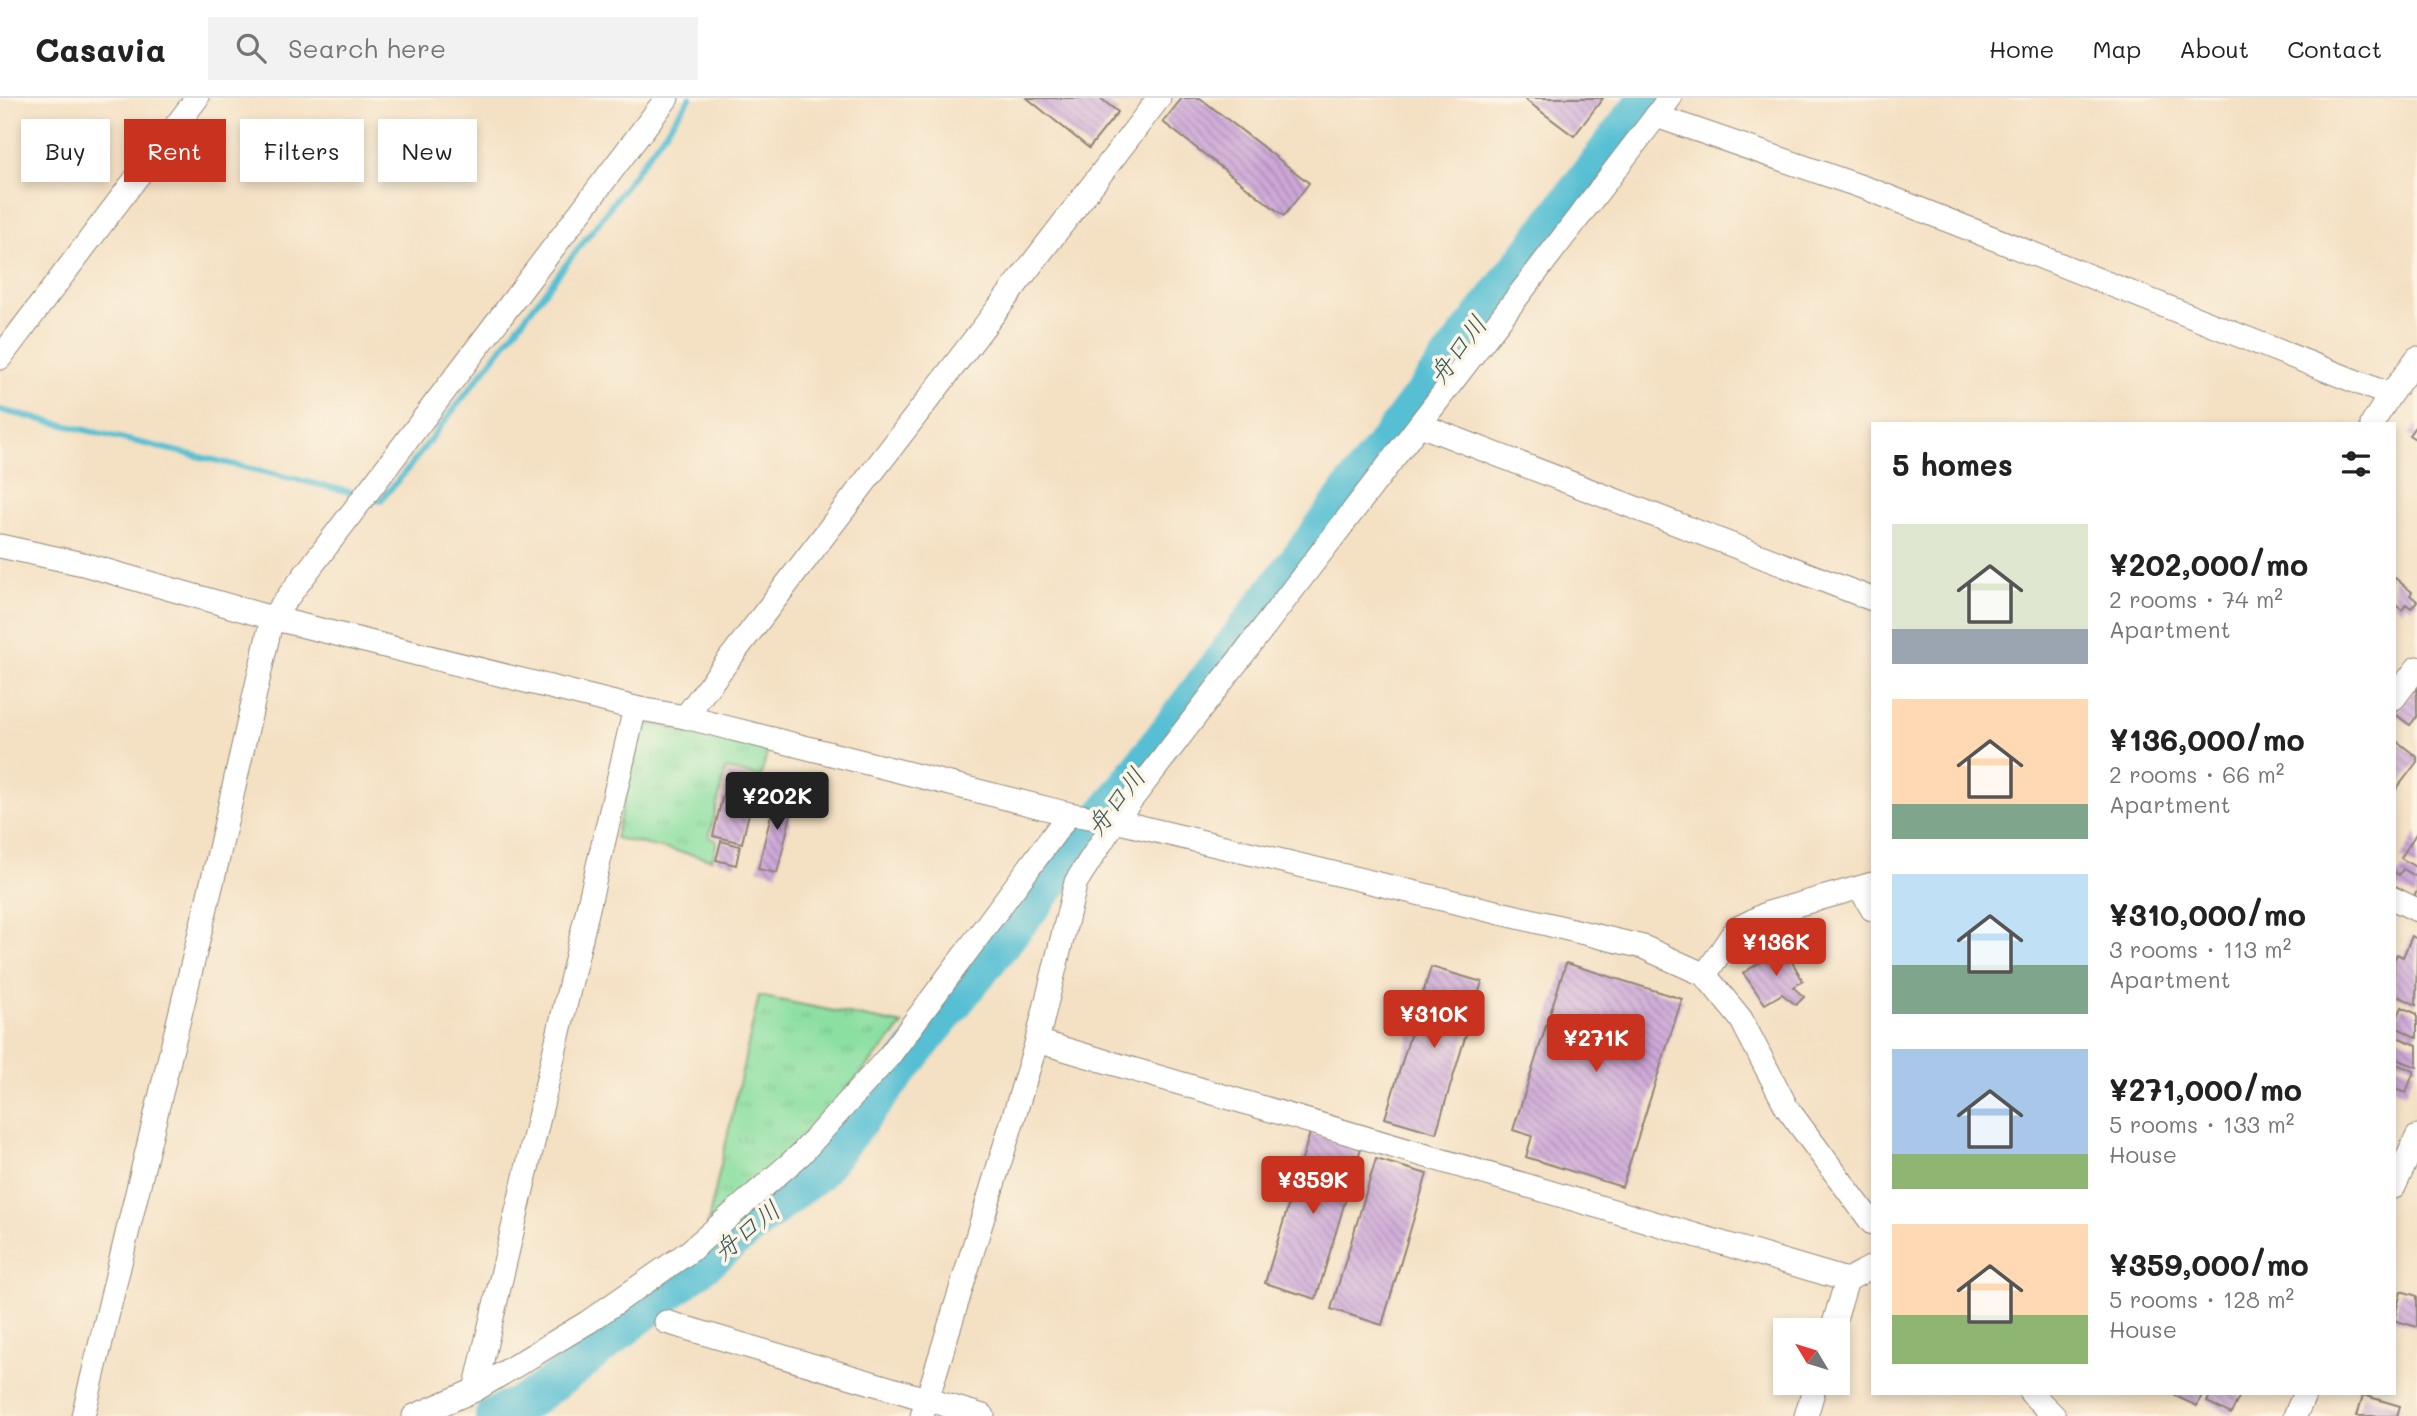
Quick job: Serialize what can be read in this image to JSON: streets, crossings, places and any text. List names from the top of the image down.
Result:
{
  "water": ["舟口川"],
  "north": "top left",
  "page": {
    "header": "Casavia",
    "search": "Search here",
    "nav": [
      "Home",
      "Map",
      "About",
      "Contact"
    ],
    "chip": [
      "Buy",
      "Rent",
      "Filters",
      "New"
    ],
    "heading": "5 homes",
    "list": [
      {
        "name": "¥202,000/mo",
        "note": "2 rooms · 74 m² · Apartment"
      },
      {
        "name": "¥136,000/mo",
        "note": "2 rooms · 66 m² · Apartment"
      },
      {
        "name": "¥310,000/mo",
        "note": "3 rooms · 113 m² · Apartment"
      },
      {
        "name": "¥271,000/mo",
        "note": "5 rooms · 133 m² · House"
      },
      {
        "name": "¥359,000/mo",
        "note": "5 rooms · 128 m² · House"
      }
    ],
    "price": [
      "¥202K",
      "¥136K",
      "¥310K",
      "¥271K",
      "¥359K"
    ]
  }
}
